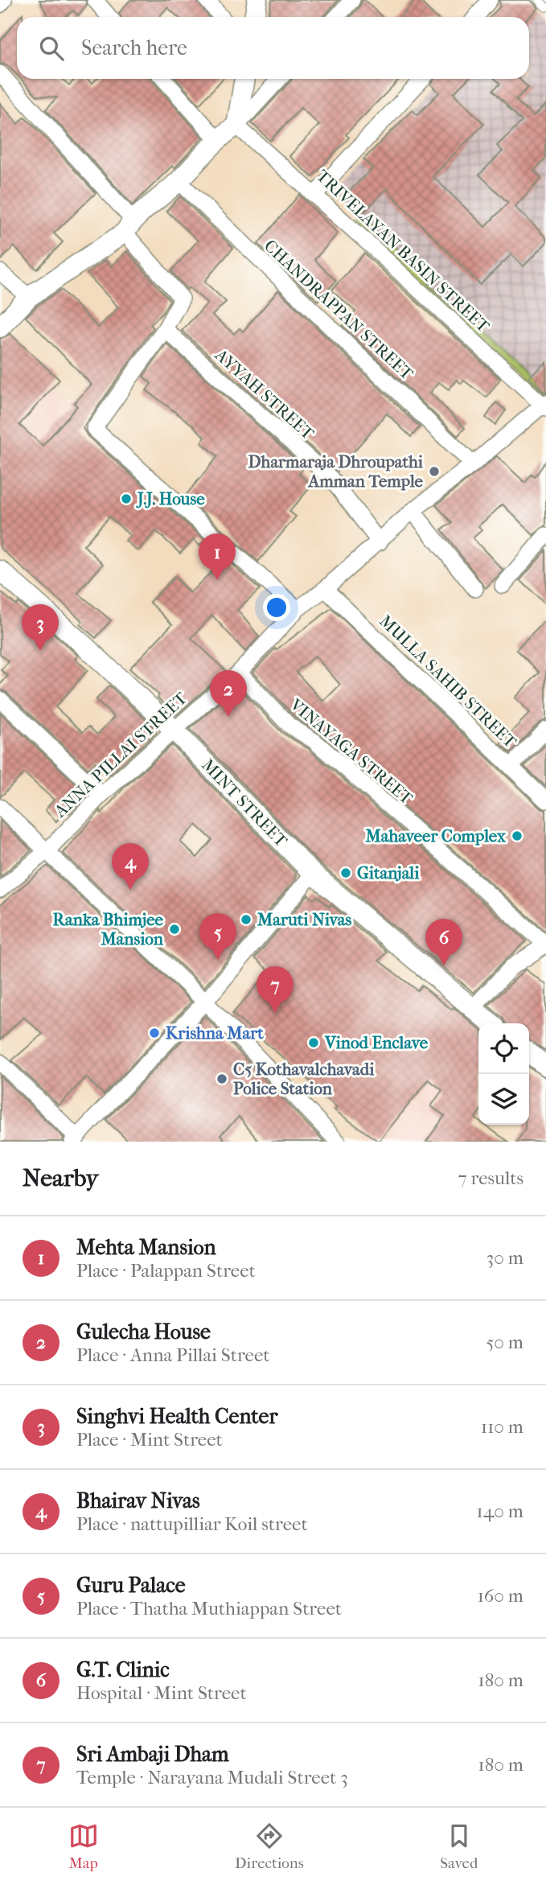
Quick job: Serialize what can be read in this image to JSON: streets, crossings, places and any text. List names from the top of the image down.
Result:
{
  "streets": {
    "street": [
      "TRIVELAYAN BASIN STREET",
      "CHANDRAPPAN STREET",
      "AYYAH STREET",
      "MULLA SAHIB STREET",
      "VINAYAGA STREET",
      "ANNA PILLAI STREET",
      "MINT STREET"
    ]
  },
  "crossings": [
    ["TRIVELAYAN BASIN STREET", "ANNA PILLAI STREET"],
    ["CHANDRAPPAN STREET", "ANNA PILLAI STREET"],
    ["AYYAH STREET", "ANNA PILLAI STREET"],
    ["MULLA SAHIB STREET", "ANNA PILLAI STREET"],
    ["VINAYAGA STREET", "ANNA PILLAI STREET"],
    ["ANNA PILLAI STREET", "MINT STREET"]
  ],
  "places": [
    "Dharmaraja Dhroupathi Amman Temple",
    "J.J. House",
    "Mahaveer Complex",
    "Gitanjali",
    "Maruti Nivas",
    "Ranka Bhimjee Mansion",
    "Krishna Mart",
    "Vinod Enclave",
    "C5 Kothavalchavadi Police Station"
  ],
  "page": {
    "search": "Search here",
    "pins": [
      "1",
      "3",
      "2",
      "4",
      "5",
      "6",
      "7"
    ],
    "heading": ["Nearby", "7 results"],
    "list": [
      {
        "mark": "1",
        "name": "Mehta Mansion",
        "note": "Place · Palappan Street",
        "value": "30 m"
      },
      {
        "mark": "2",
        "name": "Gulecha House",
        "note": "Place · Anna Pillai Street",
        "value": "50 m"
      },
      {
        "mark": "3",
        "name": "Singhvi Health Center",
        "note": "Place · Mint Street",
        "value": "110 m"
      },
      {
        "mark": "4",
        "name": "Bhairav Nivas",
        "note": "Place · nattupilliar Koil street",
        "value": "140 m"
      },
      {
        "mark": "5",
        "name": "Guru Palace",
        "note": "Place · Thatha Muthiappan Street",
        "value": "160 m"
      },
      {
        "mark": "6",
        "name": "G.T. Clinic",
        "note": "Hospital · Mint Street",
        "value": "180 m"
      },
      {
        "mark": "7",
        "name": "Sri Ambaji Dham",
        "note": "Temple · Narayana Mudali Street 3",
        "value": "180 m"
      }
    ],
    "nav": ["Map", "Directions", "Saved"]
  }
}
